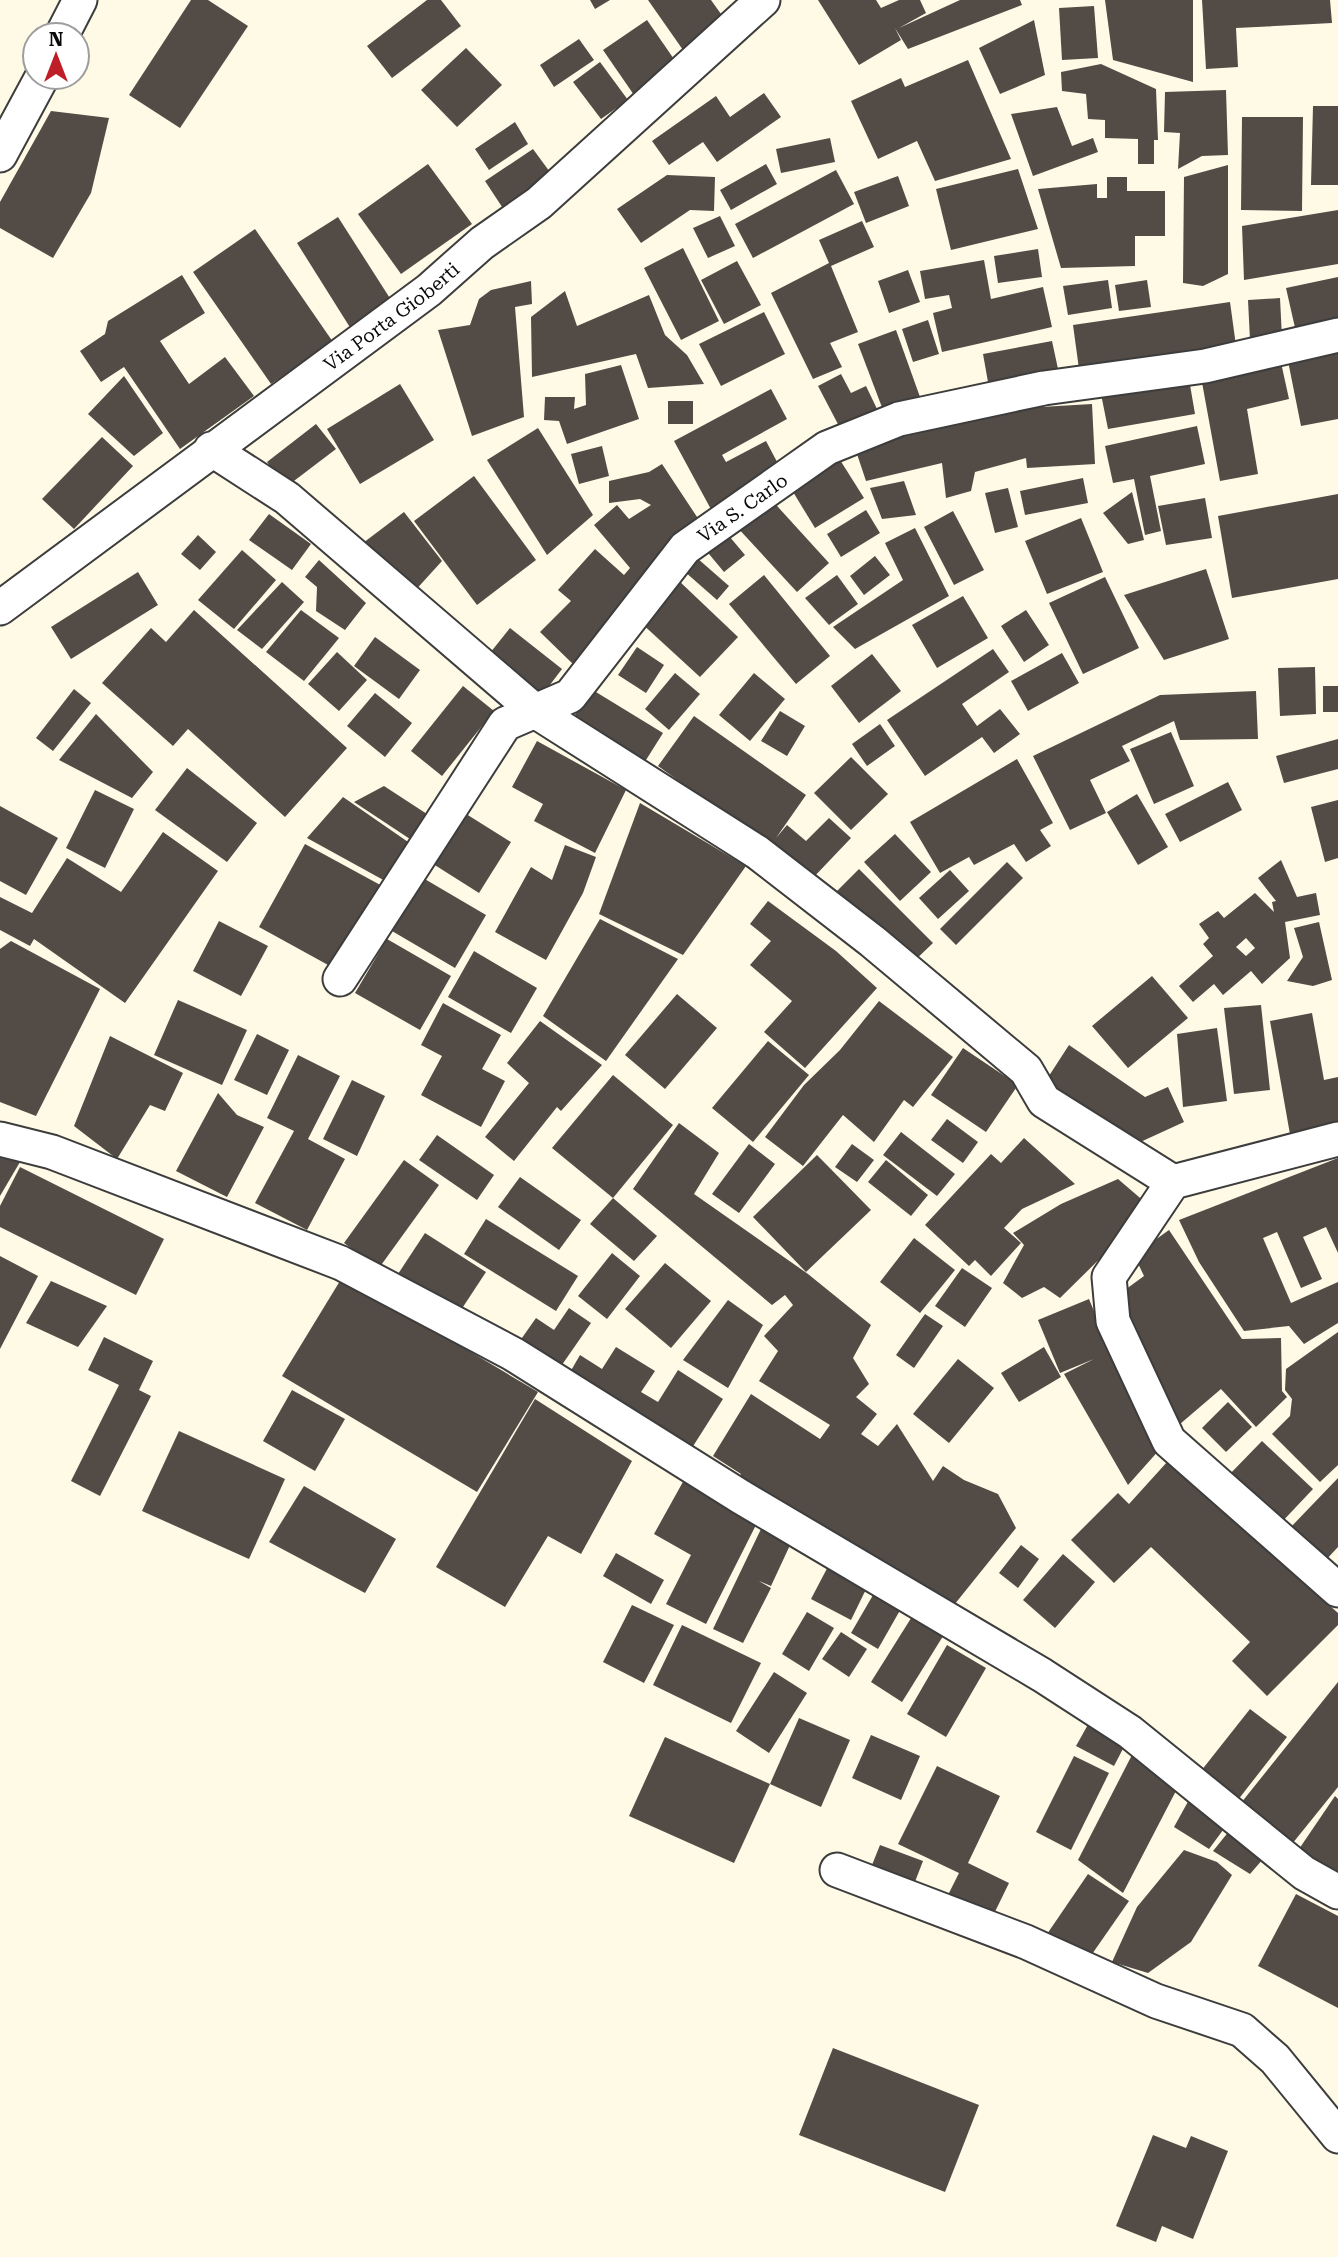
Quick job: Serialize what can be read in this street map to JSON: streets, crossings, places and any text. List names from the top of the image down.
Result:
{
  "streets": {
    "street": ["Via Porta Gioberti", "Via S. Carlo"]
  },
  "north": "top"
}
